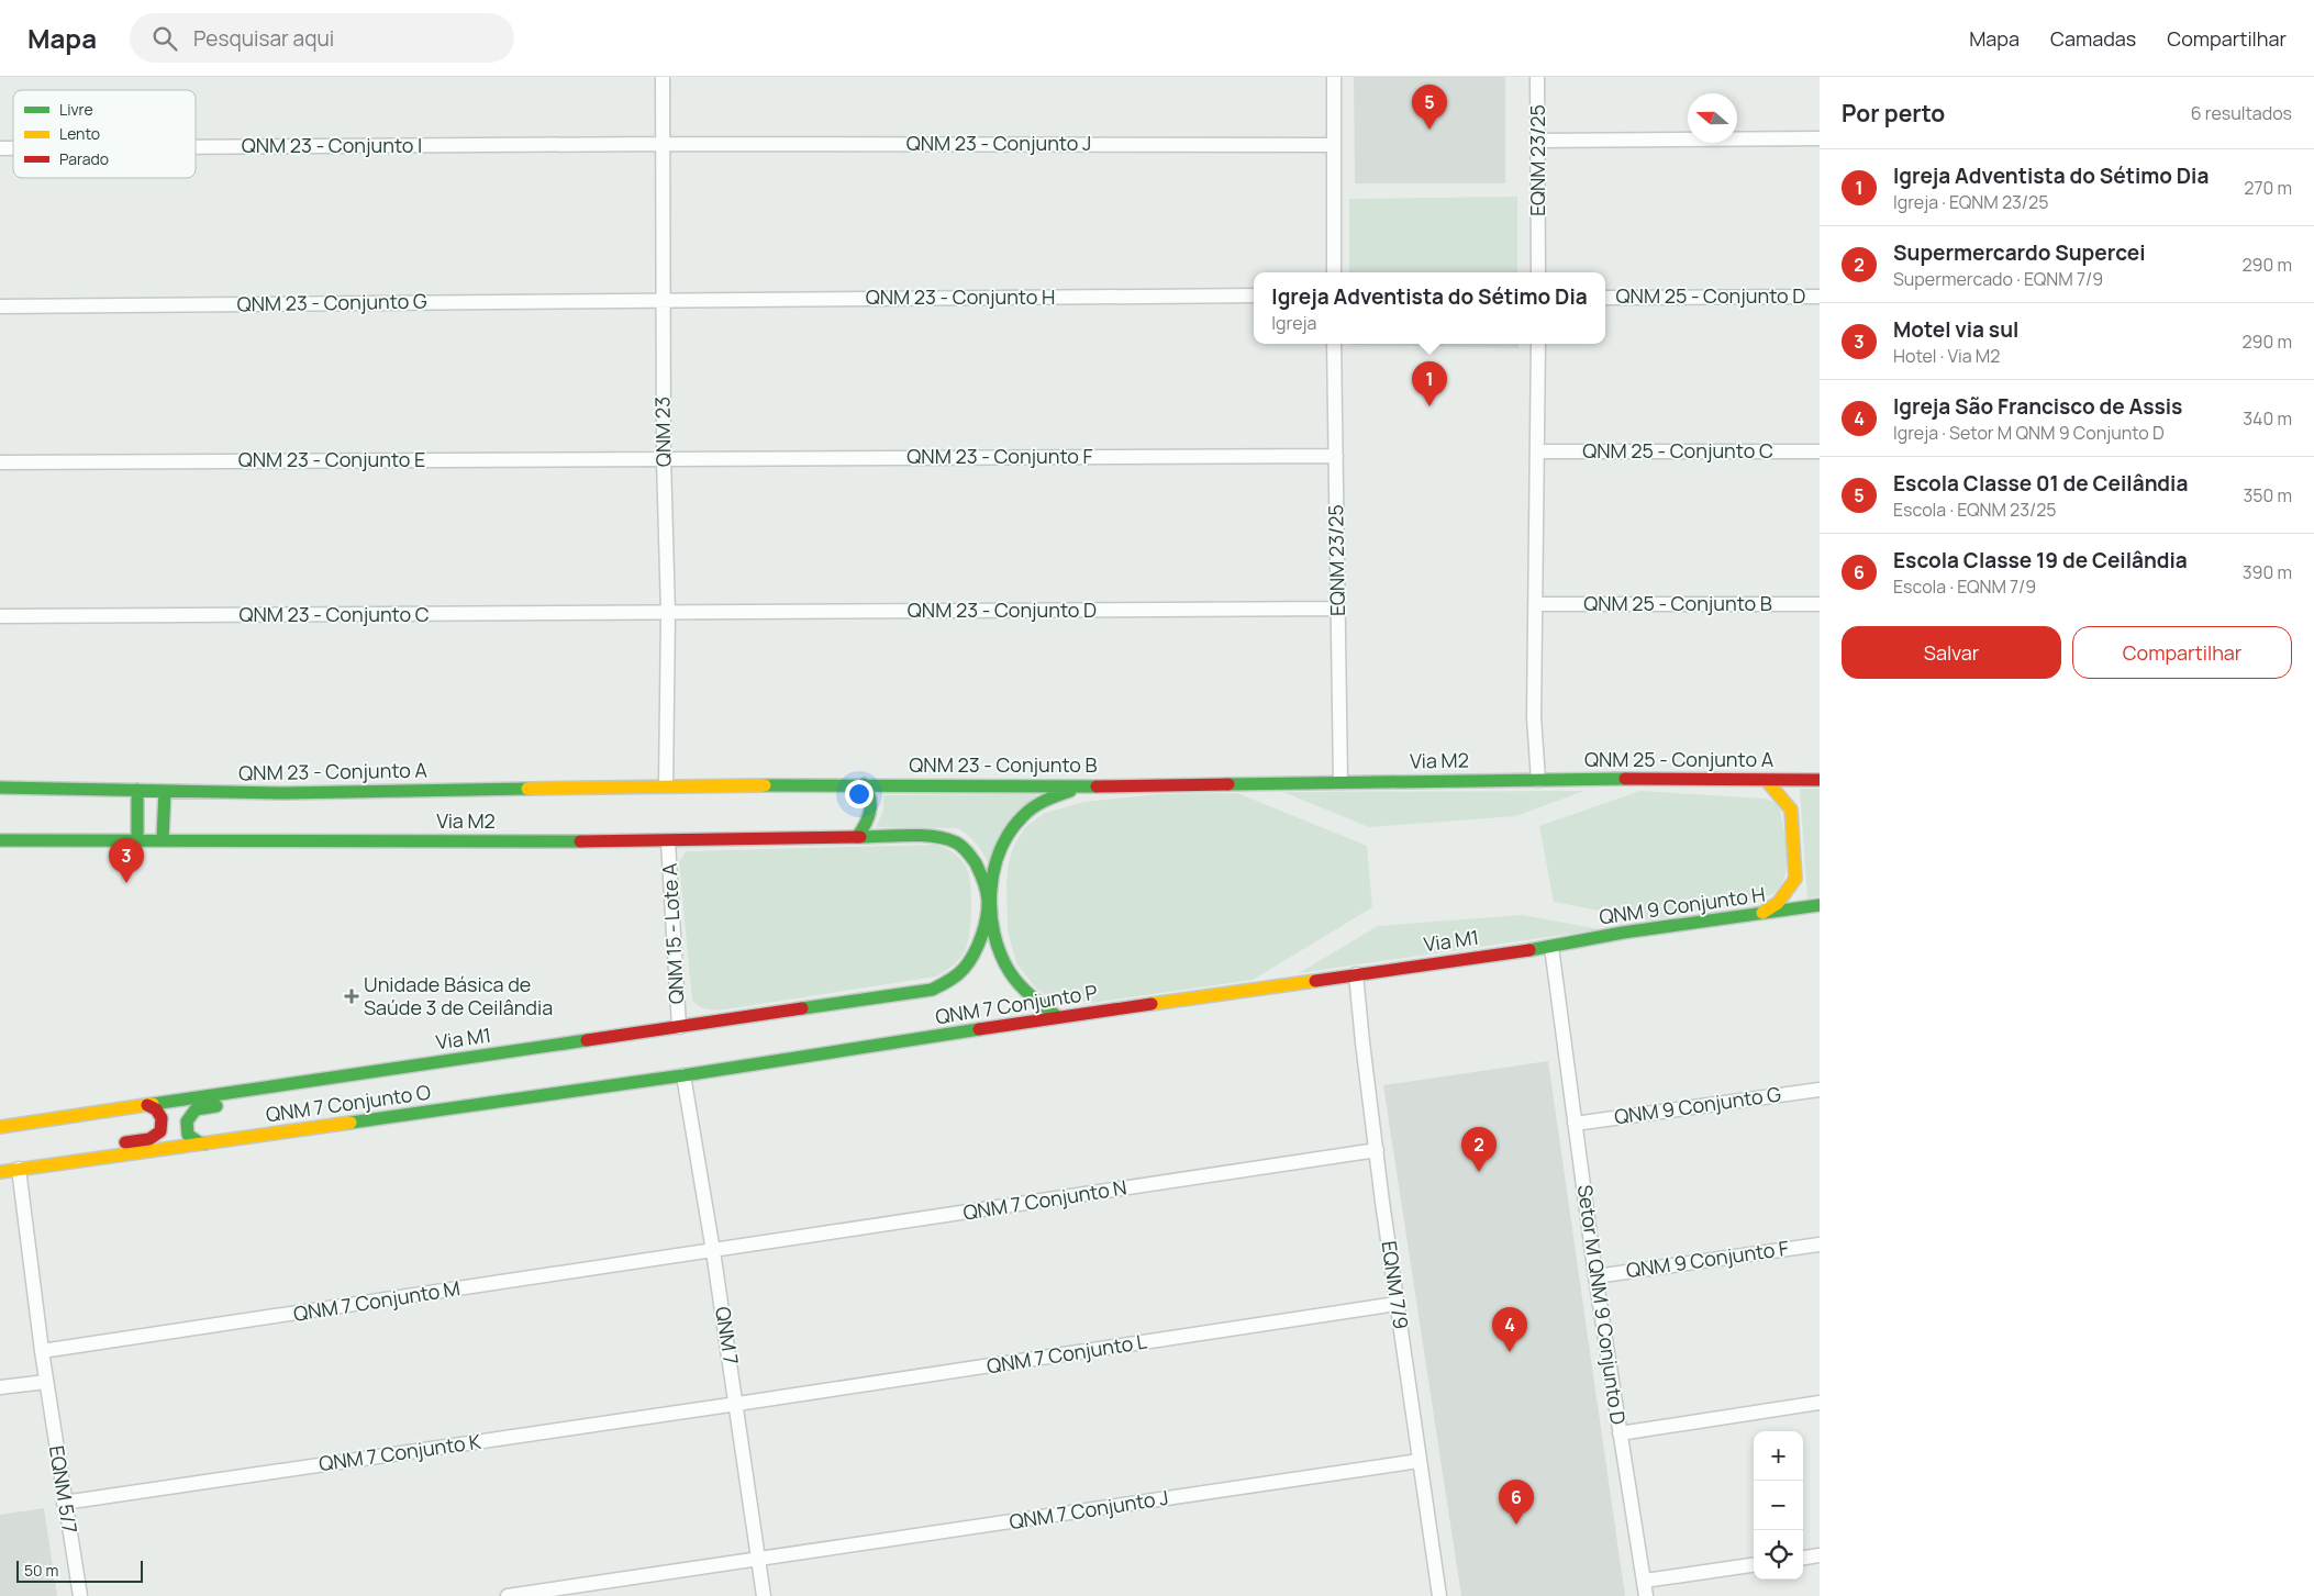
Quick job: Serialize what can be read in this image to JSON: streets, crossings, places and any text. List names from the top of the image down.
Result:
{
  "streets": {
    "main road": [
      "QNM 25 - Conjunto A",
      "Via M2",
      "QNM 23 - Conjunto B",
      "QNM 23 - Conjunto A",
      "QNM 9 Conjunto H",
      "Via M1",
      "QNM 7 Conjunto P",
      "QNM 7 Conjunto O"
    ],
    "street": [
      "QNM 23 - Conjunto J",
      "QNM 23 - Conjunto I",
      "EQNM 23/25",
      "QNM 25 - Conjunto D",
      "QNM 23 - Conjunto H",
      "QNM 23 - Conjunto G",
      "QNM 23",
      "QNM 25 - Conjunto C",
      "QNM 23 - Conjunto F",
      "QNM 23 - Conjunto E",
      "QNM 25 - Conjunto B",
      "QNM 23 - Conjunto D",
      "QNM 23 - Conjunto C",
      "QNM 15 - Lote A",
      "QNM 9 Conjunto G",
      "QNM 7 Conjunto N",
      "QNM 9 Conjunto F",
      "EQNM 7/9",
      "QNM 7 Conjunto M",
      "Setor M QNM 9 Conjunto D",
      "QNM 7",
      "QNM 7 Conjunto L",
      "QNM 7 Conjunto K",
      "EQNM 5/7",
      "QNM 7 Conjunto J"
    ]
  },
  "crossings": [
    ["QNM 23 - Conjunto J", "QNM 23 - Conjunto I"],
    ["QNM 23 - Conjunto J", "QNM 23"],
    ["QNM 23 - Conjunto I", "QNM 23"],
    ["EQNM 23/25", "QNM 23 - Conjunto F"],
    ["EQNM 23/25", "QNM 23 - Conjunto D"],
    ["EQNM 23/25", "Via M2"],
    ["EQNM 23/25", "QNM 23 - Conjunto B"],
    ["QNM 23 - Conjunto H", "QNM 23 - Conjunto G"],
    ["QNM 23 - Conjunto H", "QNM 23"],
    ["QNM 23 - Conjunto G", "QNM 23"],
    ["QNM 23", "QNM 23 - Conjunto F"],
    ["QNM 23", "QNM 23 - Conjunto E"],
    ["QNM 23", "QNM 23 - Conjunto D"],
    ["QNM 23", "QNM 23 - Conjunto C"],
    ["QNM 23", "QNM 23 - Conjunto B"],
    ["QNM 23", "QNM 23 - Conjunto A"],
    ["QNM 23 - Conjunto F", "QNM 23 - Conjunto E"],
    ["QNM 23 - Conjunto D", "QNM 23 - Conjunto C"],
    ["QNM 25 - Conjunto A", "Via M2"],
    ["Via M2", "QNM 23 - Conjunto B"],
    ["Via M2", "QNM 15 - Lote A"],
    ["Via M2", "Via M1"],
    ["Via M2", "QNM 7 Conjunto P"],
    ["QNM 23 - Conjunto B", "QNM 23 - Conjunto A"],
    ["QNM 9 Conjunto H", "Via M1"],
    ["QNM 9 Conjunto H", "Setor M QNM 9 Conjunto D"],
    ["QNM 15 - Lote A", "Via M1"],
    ["Via M1", "QNM 7 Conjunto P"],
    ["Via M1", "EQNM 7/9"],
    ["Via M1", "Setor M QNM 9 Conjunto D"],
    ["QNM 7 Conjunto P", "QNM 7 Conjunto O"],
    ["QNM 7 Conjunto P", "EQNM 7/9"],
    ["QNM 7 Conjunto P", "QNM 7"],
    ["QNM 7 Conjunto O", "QNM 7"],
    ["QNM 7 Conjunto O", "EQNM 5/7"],
    ["QNM 9 Conjunto G", "Setor M QNM 9 Conjunto D"],
    ["QNM 7 Conjunto N", "EQNM 7/9"],
    ["QNM 7 Conjunto N", "QNM 7 Conjunto M"],
    ["QNM 7 Conjunto N", "QNM 7"],
    ["QNM 9 Conjunto F", "Setor M QNM 9 Conjunto D"],
    ["EQNM 7/9", "QNM 7 Conjunto L"],
    ["EQNM 7/9", "QNM 7 Conjunto J"],
    ["QNM 7 Conjunto M", "QNM 7"],
    ["QNM 7 Conjunto M", "EQNM 5/7"],
    ["QNM 7", "QNM 7 Conjunto L"],
    ["QNM 7", "QNM 7 Conjunto K"],
    ["QNM 7", "QNM 7 Conjunto J"],
    ["QNM 7 Conjunto L", "QNM 7 Conjunto K"],
    ["QNM 7 Conjunto K", "EQNM 5/7"]
  ],
  "places": {
    "health": ["Unidade Básica de Saúde 3 de Ceilândia"]
  },
  "legend": ["Livre", "Lento", "Parado"],
  "scale_bar": "50 m",
  "north": "left",
  "page": {
    "header": "Mapa",
    "search": "Pesquisar aqui",
    "nav": ["Mapa", "Camadas", "Compartilhar"],
    "heading": ["Por perto", "6 resultados"],
    "pins": [
      "5",
      "1",
      "3",
      "2",
      "4",
      "6"
    ],
    "list": [
      {
        "mark": "1",
        "name": "Igreja Adventista do Sétimo Dia",
        "note": "Igreja · EQNM 23/25",
        "value": "270 m"
      },
      {
        "mark": "2",
        "name": "Supermercardo Supercei",
        "note": "Supermercado · EQNM 7/9",
        "value": "290 m"
      },
      {
        "mark": "3",
        "name": "Motel via sul",
        "note": "Hotel · Via M2",
        "value": "290 m"
      },
      {
        "mark": "4",
        "name": "Igreja São Francisco de Assis",
        "note": "Igreja · Setor M QNM 9 Conjunto D",
        "value": "340 m"
      },
      {
        "mark": "5",
        "name": "Escola Classe 01 de Ceilândia",
        "note": "Escola · EQNM 23/25",
        "value": "350 m"
      },
      {
        "mark": "6",
        "name": "Escola Classe 19 de Ceilândia",
        "note": "Escola · EQNM 7/9",
        "value": "390 m"
      }
    ],
    "popup": ["Igreja Adventista do Sétimo Dia", "Igreja"],
    "buttons": ["Salvar", "Compartilhar"],
    "map_buttons": ["+", "−"],
    "scale": "50 m"
  }
}
